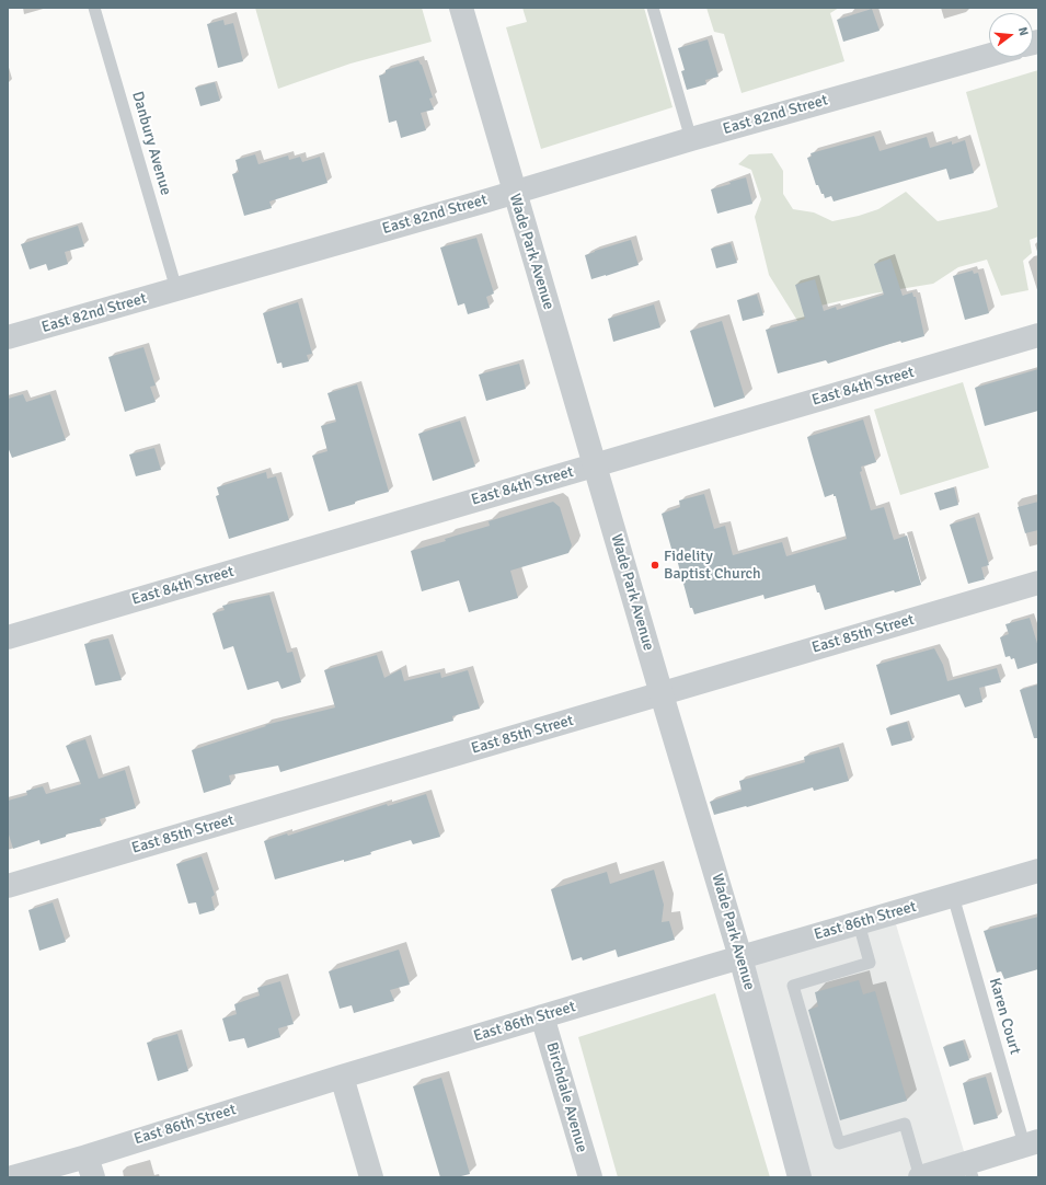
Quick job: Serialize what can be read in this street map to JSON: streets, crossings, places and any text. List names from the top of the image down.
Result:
{
  "streets": {
    "street": [
      "East 82nd Street",
      "Wade Park Avenue",
      "East 84th Street",
      "East 85th Street",
      "East 86th Street",
      "Birchdale Avenue"
    ],
    "lane": ["Danbury Avenue", "Karen Court"]
  },
  "crossings": [
    ["East 82nd Street", "Danbury Avenue"],
    ["East 82nd Street", "Wade Park Avenue"],
    ["Wade Park Avenue", "East 84th Street"],
    ["Wade Park Avenue", "East 85th Street"],
    ["Wade Park Avenue", "East 86th Street"],
    ["East 86th Street", "Karen Court"],
    ["East 86th Street", "Birchdale Avenue"]
  ],
  "places": ["Fidelity Baptist Church"],
  "north": "right"
}
